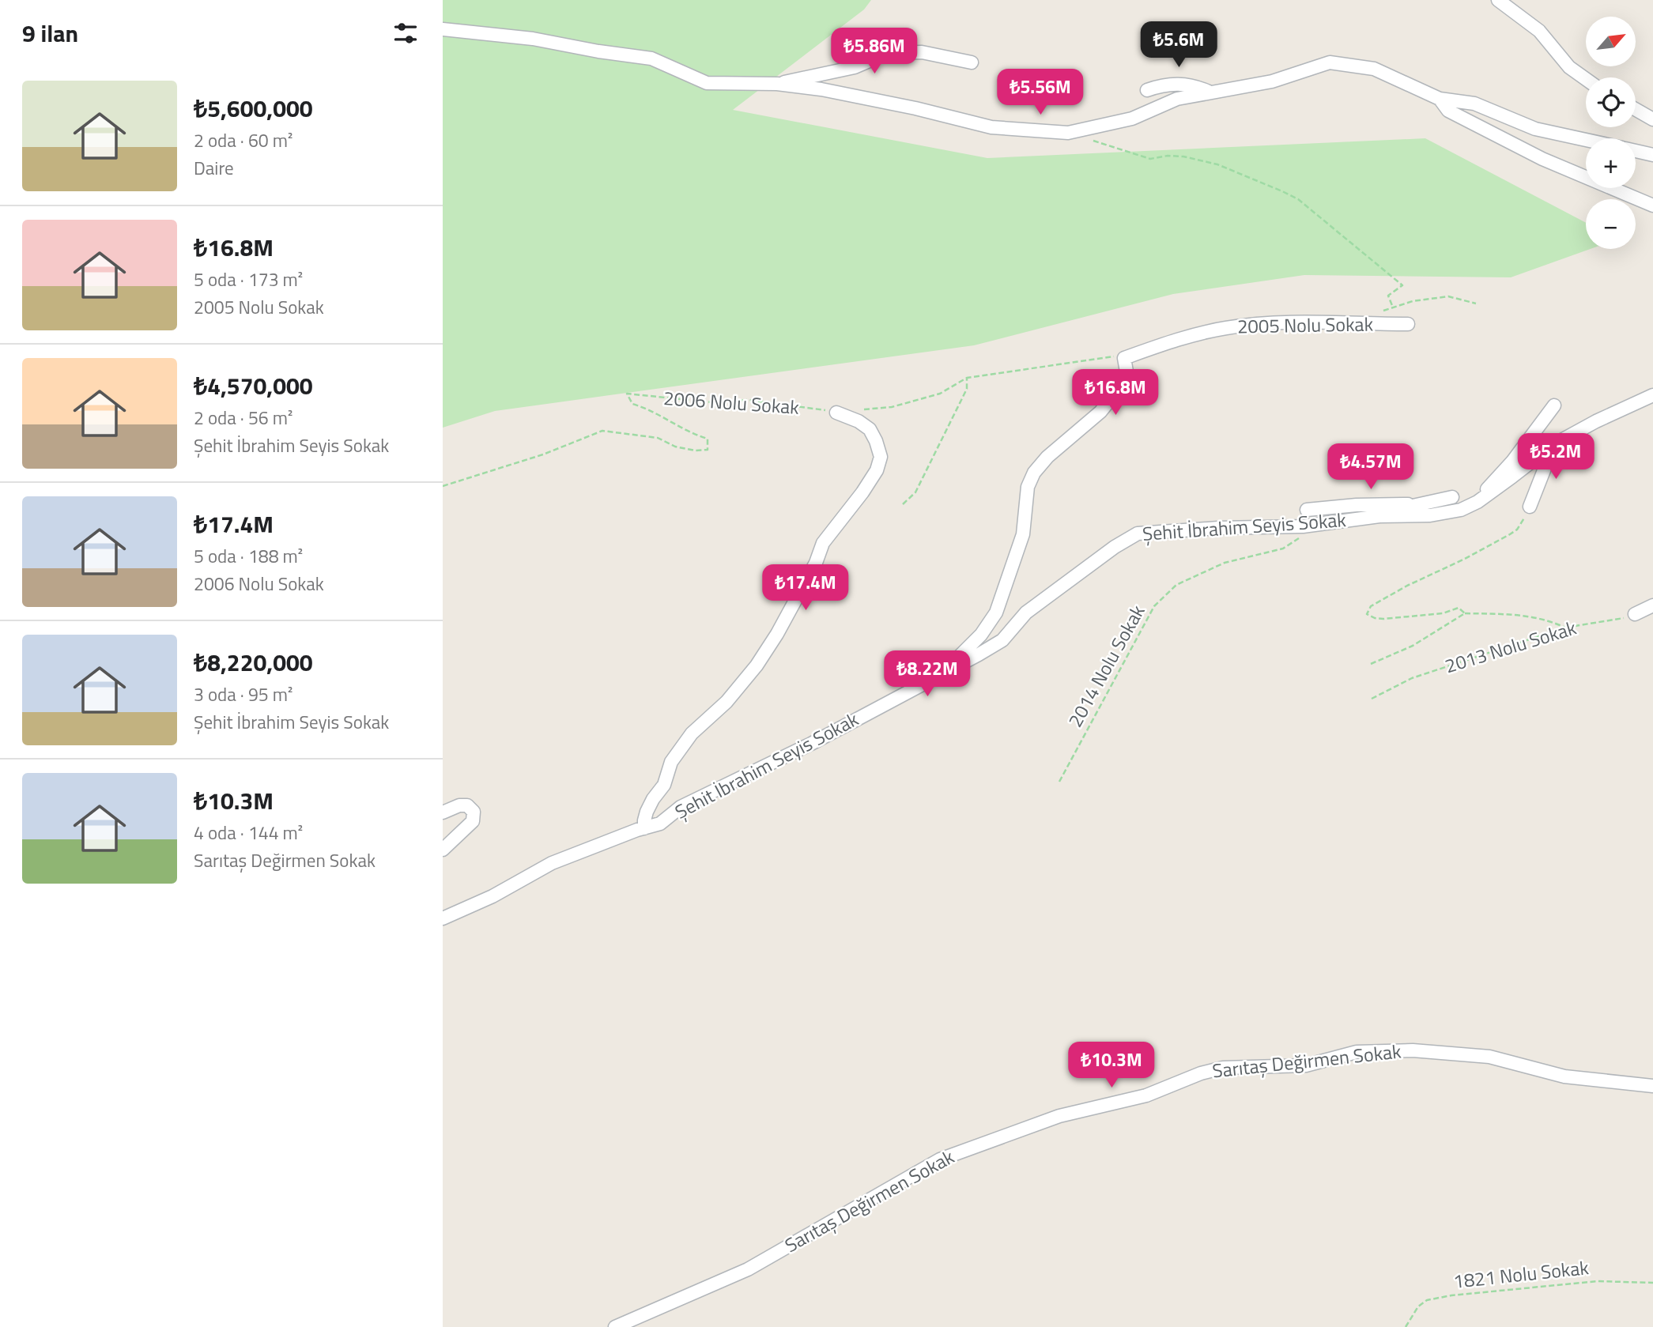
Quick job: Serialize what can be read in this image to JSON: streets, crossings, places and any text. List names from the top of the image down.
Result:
{
  "streets": {
    "street": ["2005 Nolu Sokak", "Şehit İbrahim Seyis Sokak", "Sarıtaş Değirmen Sokak"],
    "path": [
      "2006 Nolu Sokak",
      "2013 Nolu Sokak",
      "2014 Nolu Sokak",
      "1821 Nolu Sokak"
    ]
  },
  "crossings": [
    ["Şehit İbrahim Seyis Sokak", "2014 Nolu Sokak"]
  ],
  "north": "top right",
  "page": {
    "heading": "9 ilan",
    "map_buttons": ["+", "−"],
    "price": [
      "₺5.6M",
      "₺5.86M",
      "₺5.56M",
      "₺16.8M",
      "₺5.2M",
      "₺4.57M",
      "₺17.4M",
      "₺8.22M",
      "₺10.3M"
    ],
    "list": [
      {
        "name": "₺5,600,000",
        "note": "2 oda · 60 m² · Daire"
      },
      {
        "name": "₺16.8M",
        "note": "5 oda · 173 m² · 2005 Nolu Sokak"
      },
      {
        "name": "₺4,570,000",
        "note": "2 oda · 56 m² · Şehit İbrahim Seyis Sokak"
      },
      {
        "name": "₺17.4M",
        "note": "5 oda · 188 m² · 2006 Nolu Sokak"
      },
      {
        "name": "₺8,220,000",
        "note": "3 oda · 95 m² · Şehit İbrahim Seyis Sokak"
      },
      {
        "name": "₺10.3M",
        "note": "4 oda · 144 m² · Sarıtaş Değirmen Sokak"
      }
    ]
  }
}
